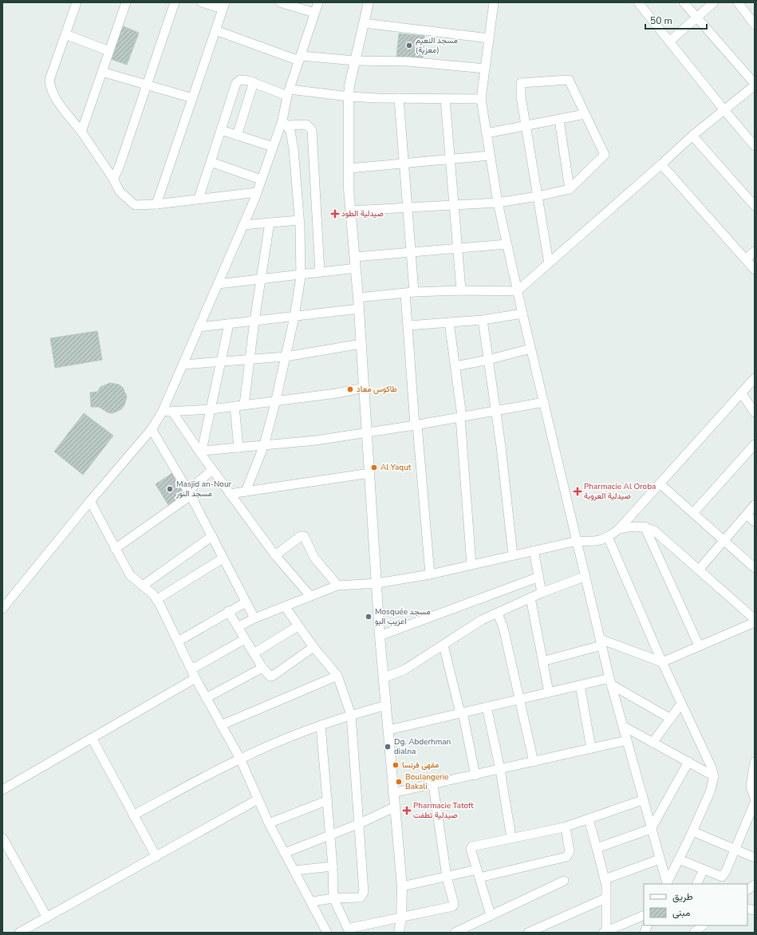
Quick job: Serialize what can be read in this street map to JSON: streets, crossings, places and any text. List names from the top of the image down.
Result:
{
  "places": {
    "other": [
      "مسجد النعيم (معزية)",
      "طاكوس معاد",
      "Al Yaqut",
      "Masjid an-Nour مسجد النور",
      "Mosquée مسجد اعزيب البو",
      "Dg. Abderhman dialna",
      "مقهى فرنسا",
      "Boulangerie Bakali"
    ],
    "health": ["صيدلية الطود", "Pharmacie Al Oroba صيدلية العروبة", "Pharmacie Tatoft صيدلية تطفت"]
  },
  "legend": ["طريق", "مبنى"],
  "scale_bar": "50 m"
}
